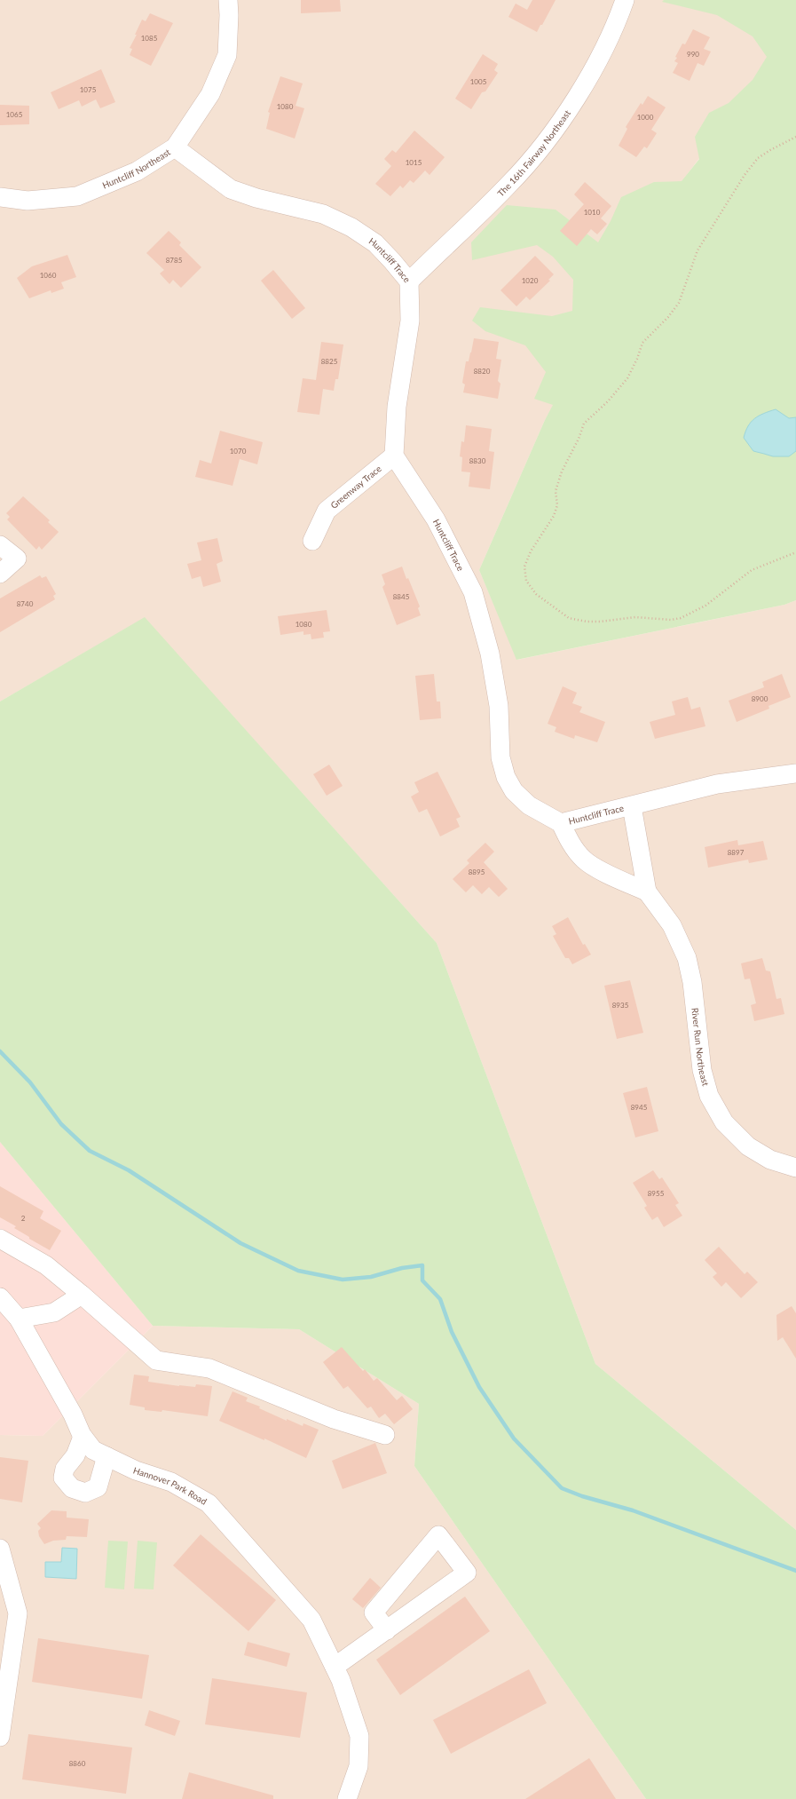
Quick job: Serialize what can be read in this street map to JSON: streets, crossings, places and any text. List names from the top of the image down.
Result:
{
  "streets": {
    "street": [
      "The 16th Fairway Northeast",
      "Huntcliff Northeast",
      "Huntcliff Trace",
      "Greenway Trace",
      "River Run Northeast",
      "Hannover Park Road"
    ]
  },
  "crossings": [
    ["The 16th Fairway Northeast", "Huntcliff Trace"],
    ["Huntcliff Northeast", "Huntcliff Trace"],
    ["Huntcliff Trace", "Greenway Trace"],
    ["Huntcliff Trace", "River Run Northeast"]
  ],
  "house_numbers": [
    "1085",
    "990",
    "1005",
    "1075",
    "1080",
    "1065",
    "1000",
    "1015",
    "1010",
    "8785",
    "1060",
    "1020",
    "8825",
    "8820",
    "1070",
    "8830",
    "8845",
    "8740",
    "1080",
    "8900",
    "8897",
    "8895",
    "8935",
    "8945",
    "8955",
    "2",
    "8860"
  ]
}
